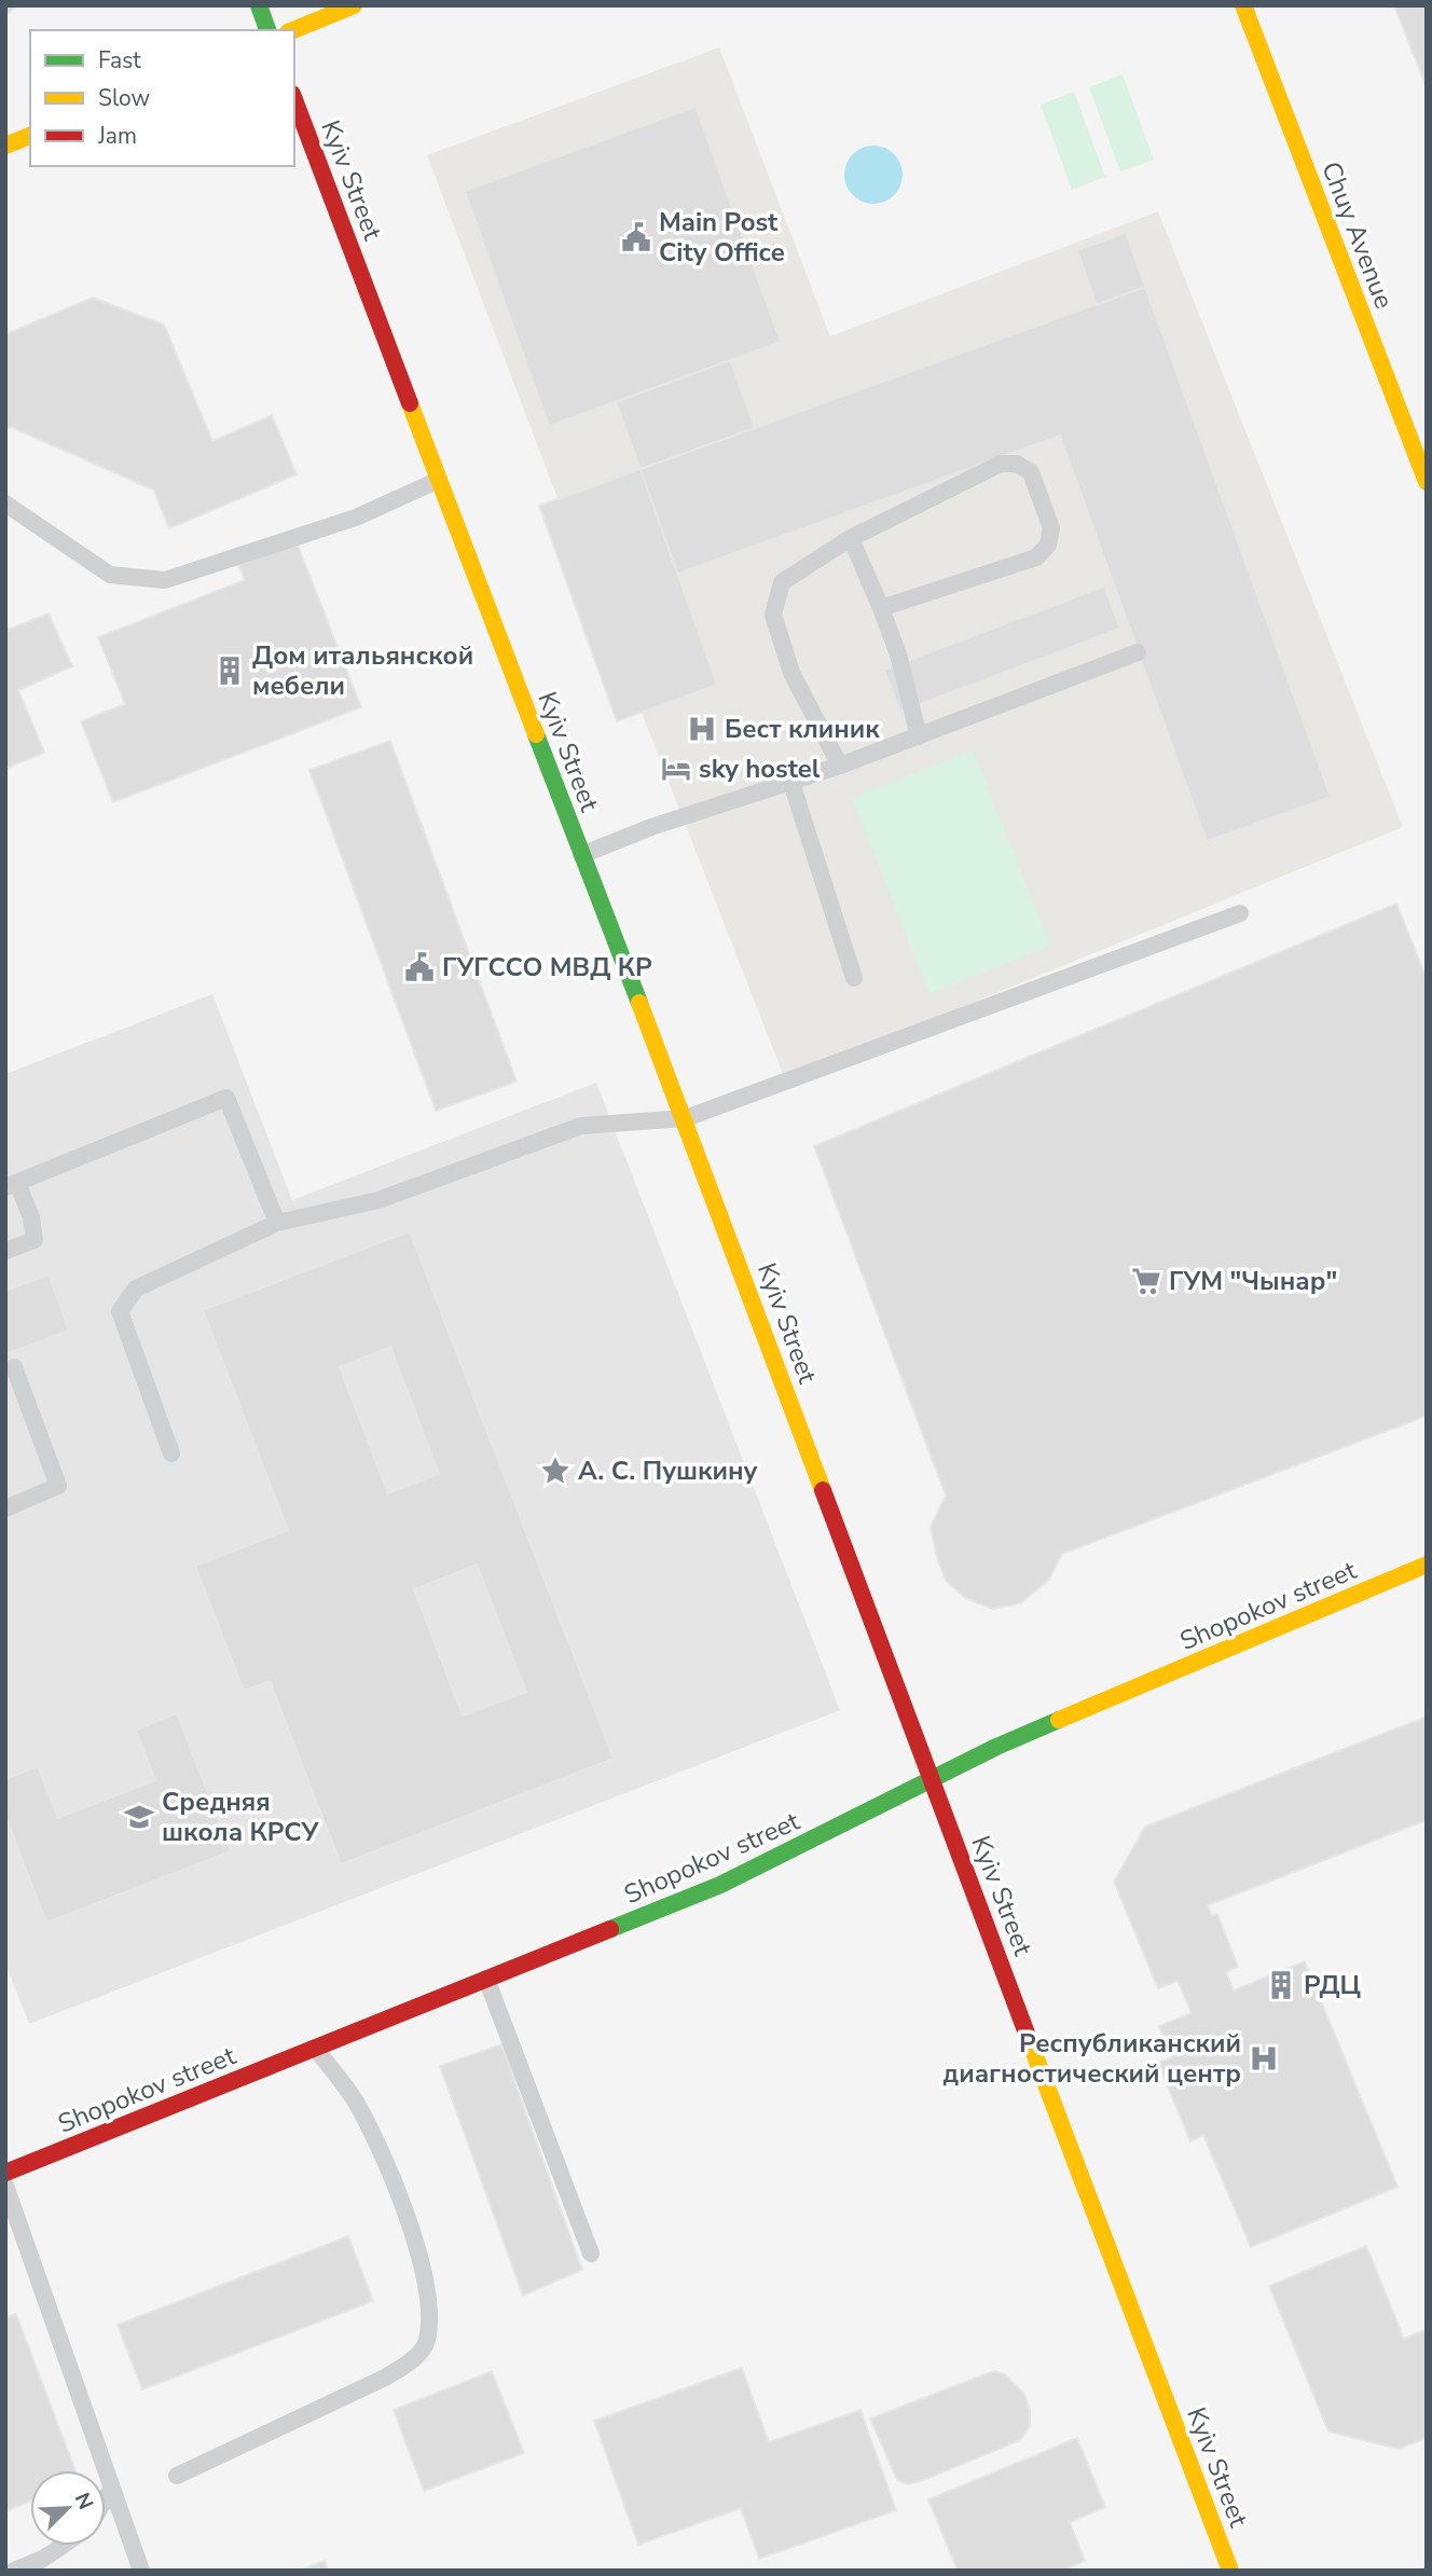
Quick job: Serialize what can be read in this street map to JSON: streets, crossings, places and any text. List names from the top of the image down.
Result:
{
  "streets": {
    "main road": ["Kyiv Street", "Chuy Avenue", "Shopokov street"]
  },
  "crossings": [
    ["Kyiv Street", "Shopokov street"]
  ],
  "places": {
    "public building": ["Main Post City Office", "ГУГССО МВД КР"],
    "building": ["Дом итальянской мебели", "РДЦ"],
    "hospital": ["Бест клиник", "Республиканский диагностический центр"],
    "hotel": ["sky hostel"],
    "supermarket": ["ГУМ \"Чынар\""],
    "place": ["А. С. Пушкину"],
    "school or university": ["Средняя школа КРСУ"]
  },
  "legend": ["Fast", "Slow", "Jam"],
  "north": "top right"
}
